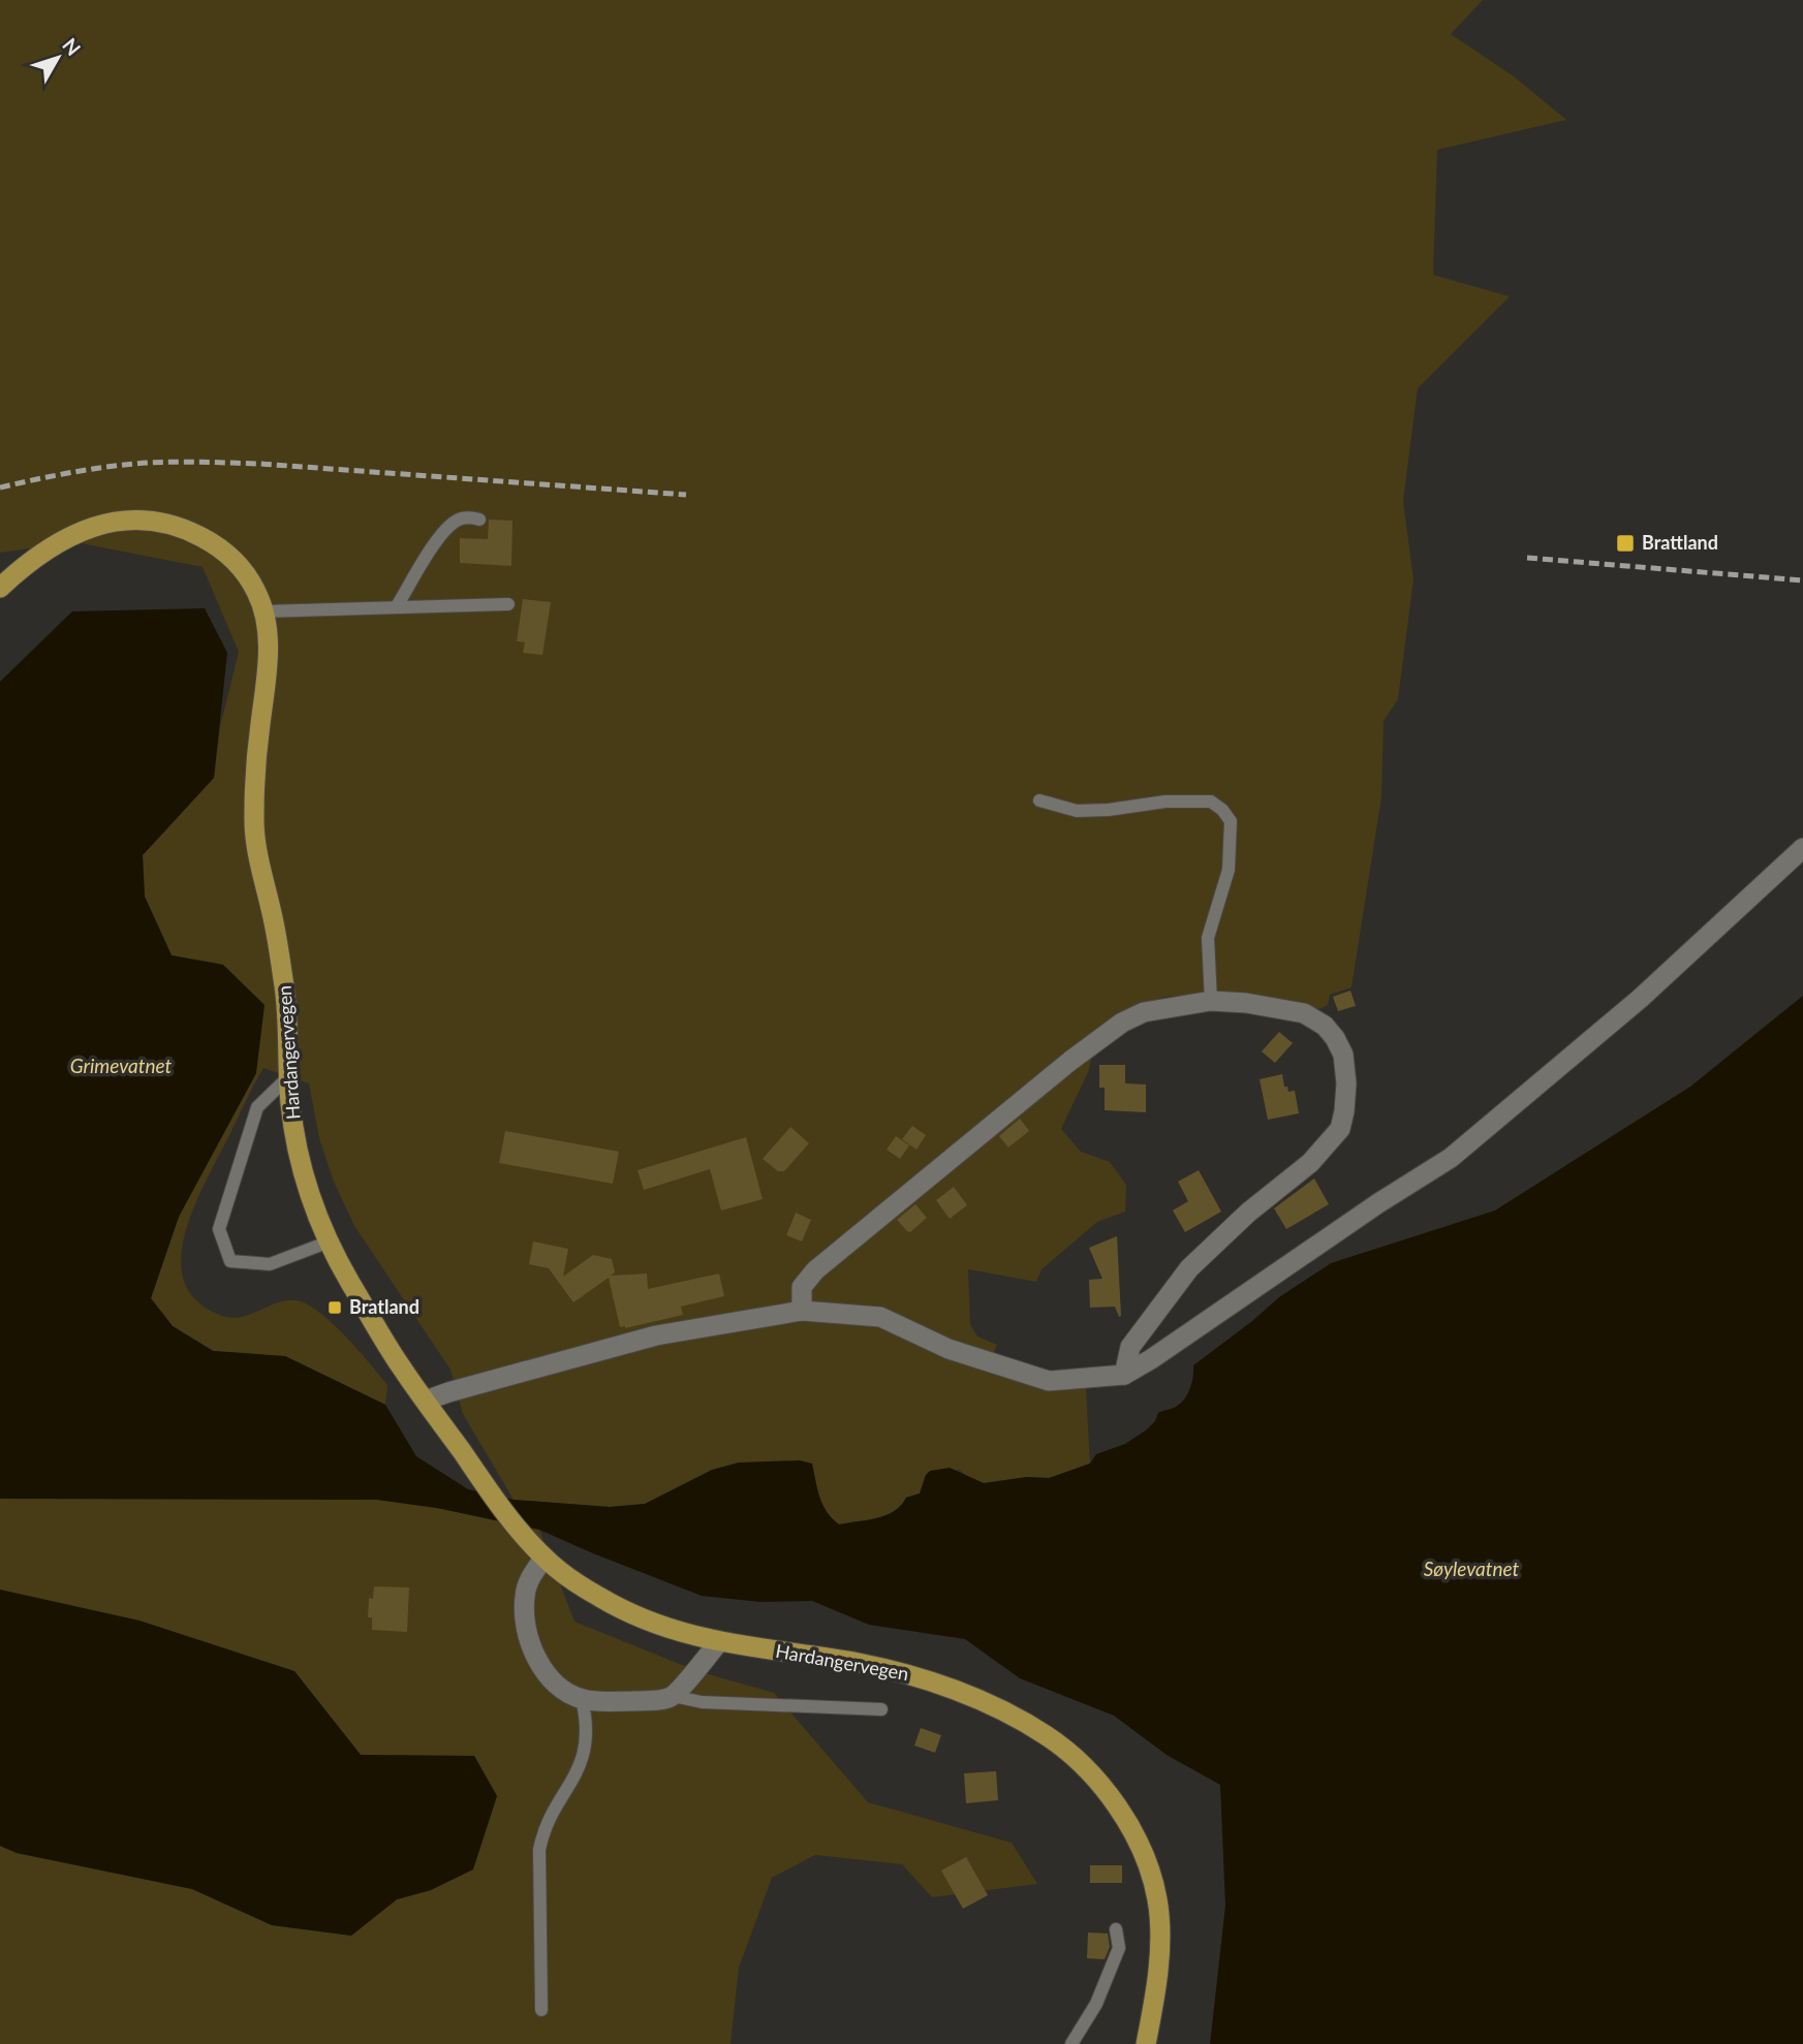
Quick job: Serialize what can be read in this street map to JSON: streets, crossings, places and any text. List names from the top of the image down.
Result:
{
  "streets": {
    "main road": ["Hardangervegen"]
  },
  "water": ["Grimevatnet", "Søylevatnet"],
  "places": {
    "transit": ["Brattland", "Bratland"]
  },
  "north": "top right"
}
